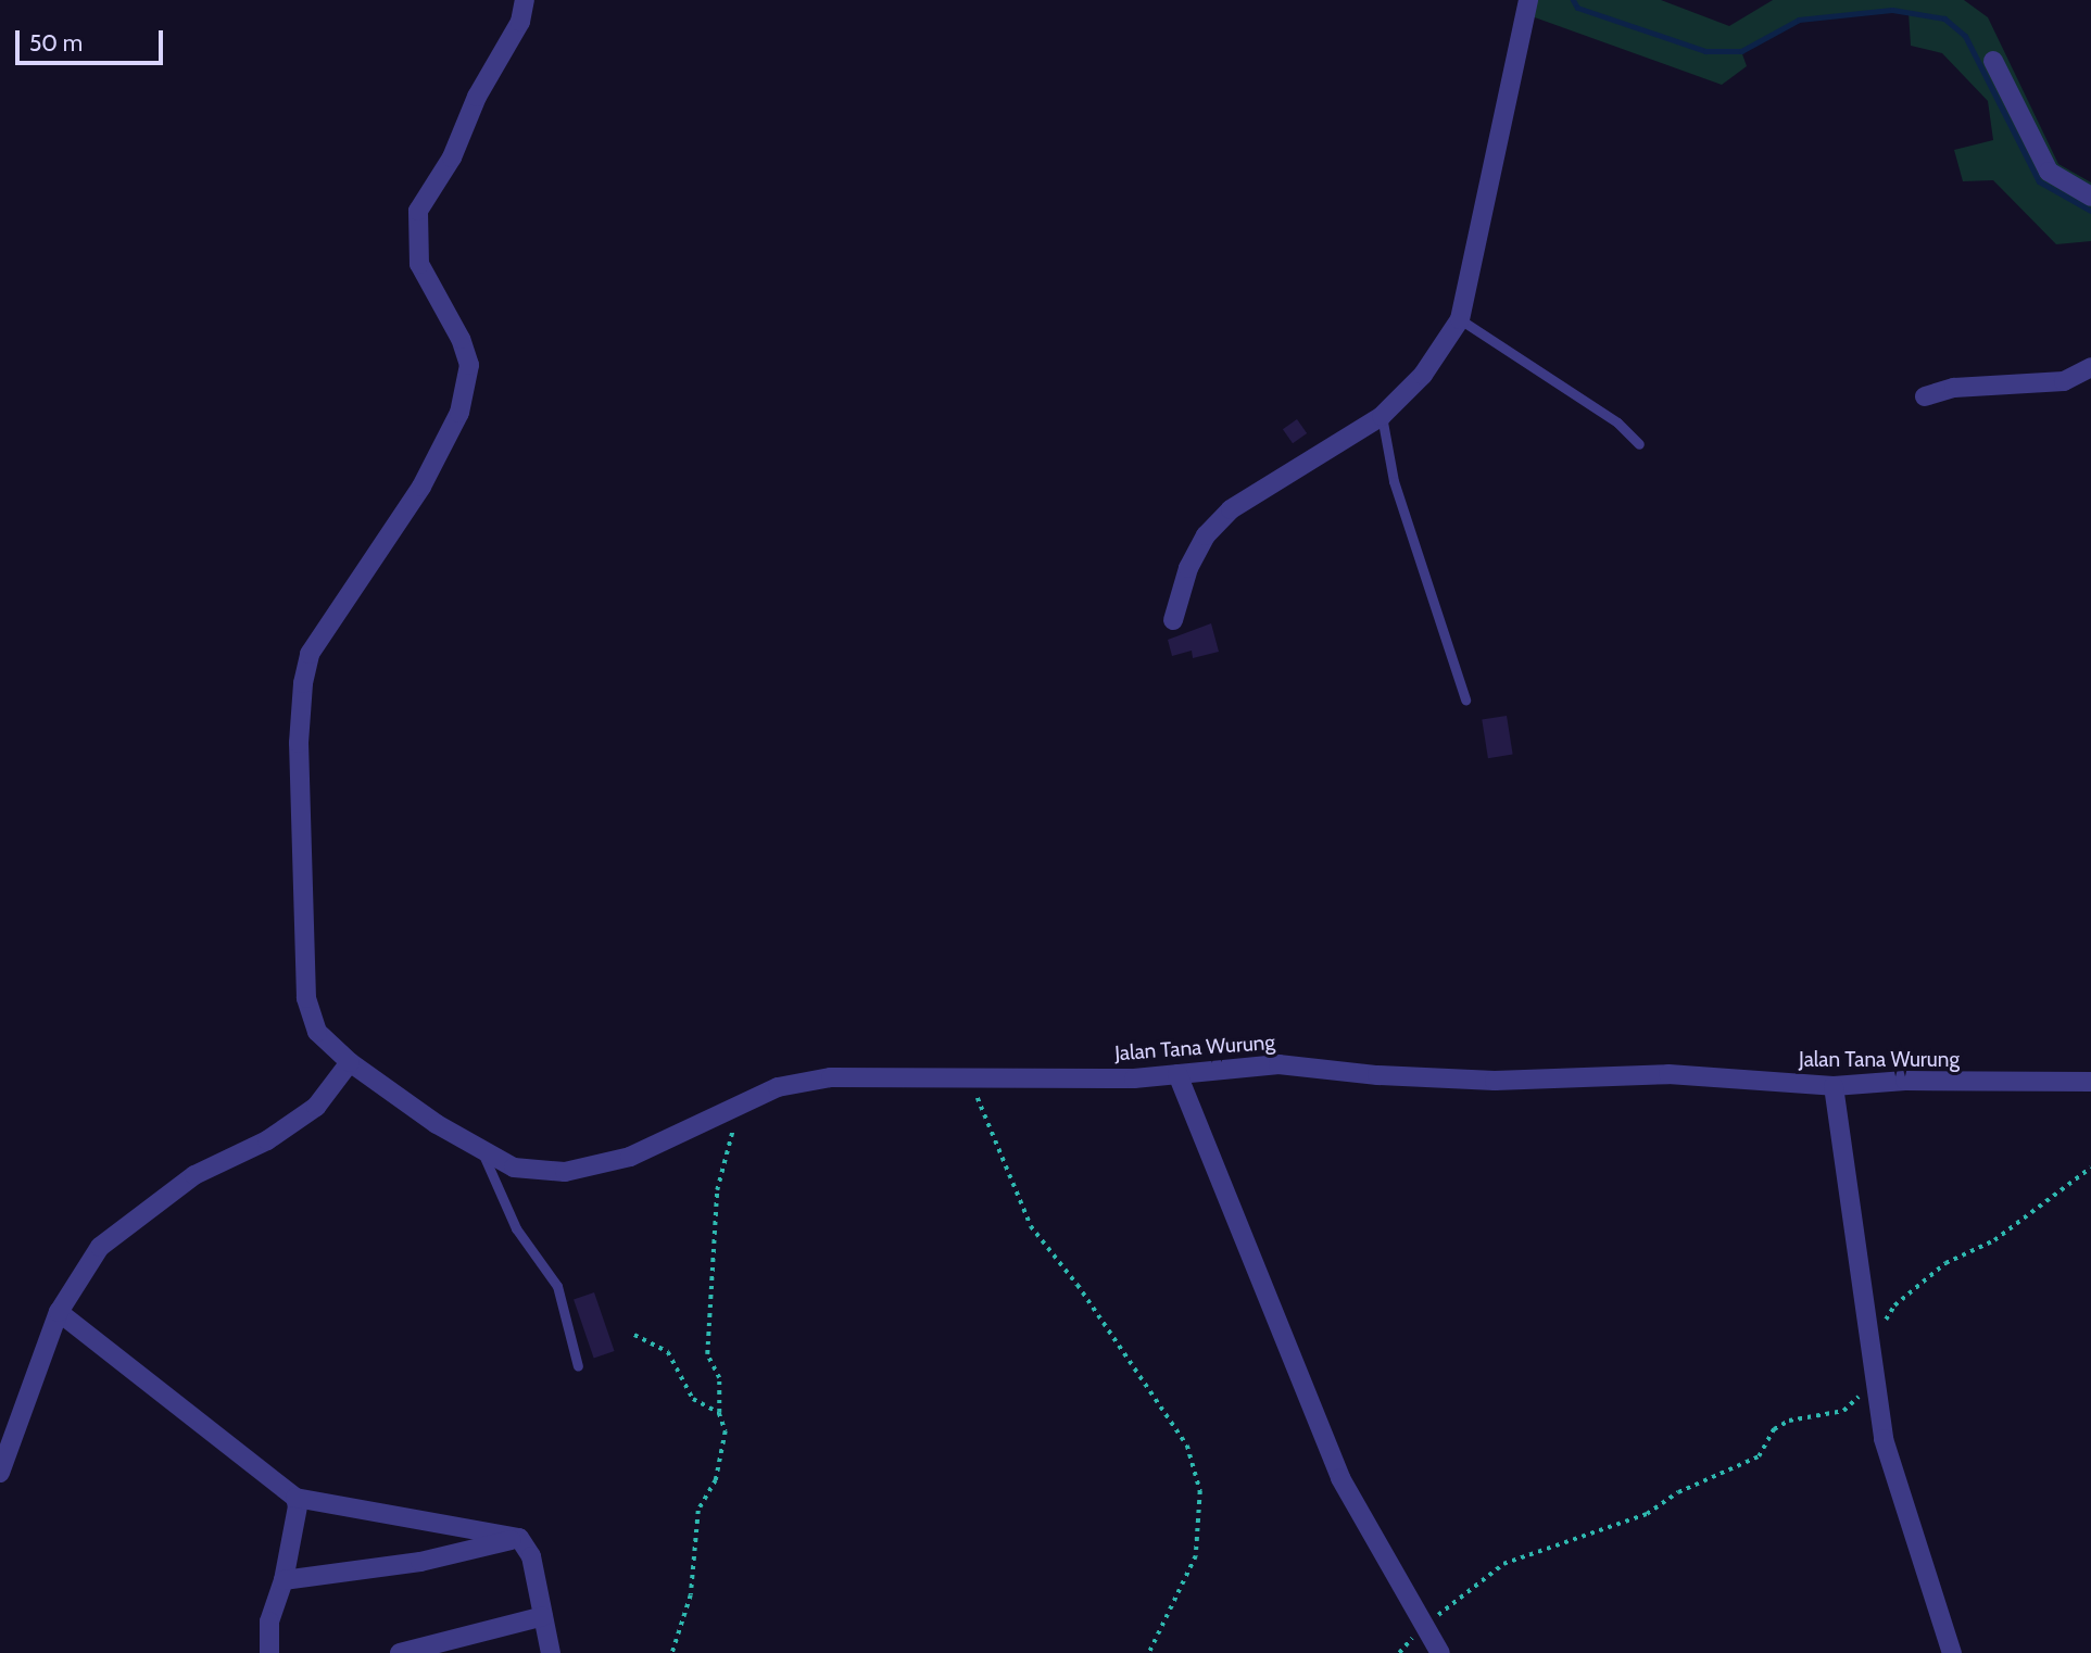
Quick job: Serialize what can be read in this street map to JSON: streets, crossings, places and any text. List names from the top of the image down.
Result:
{
  "streets": {
    "street": ["Jalan Tana Wurung"]
  },
  "scale_bar": "50 m"
}
